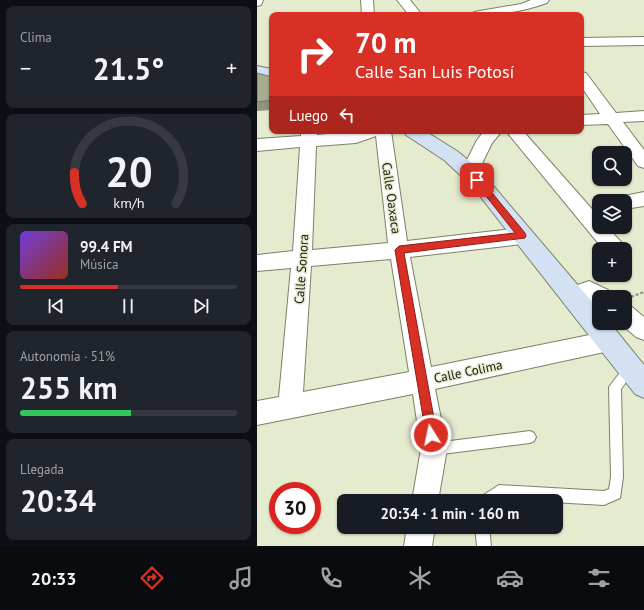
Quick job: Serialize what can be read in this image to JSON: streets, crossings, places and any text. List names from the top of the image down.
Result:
{
  "streets": {
    "street": ["Calle Oaxaca", "Calle Sonora", "Calle Colima"]
  },
  "crossings": [
    ["Calle Oaxaca", "Calle Colima"],
    ["Calle Sonora", "Calle Colima"]
  ],
  "page": {
    "tile": [
      "Clima",
      ["Autonomía · 51%", "255 km"],
      ["Llegada", "20:34"]
    ],
    "turn": ["70 m", "Calle San Luis Potosí"],
    "heat": ["−", "21.5°", "+"],
    "then": "Luego",
    "map_buttons": ["+", "−"],
    "song": ["99.4 FM", "Música"],
    "limit": "30",
    "trip": "20:34 · 1 min · 160 m",
    "tabs": "20:33",
    "gauge": ["20", "km/h"]
  }
}
